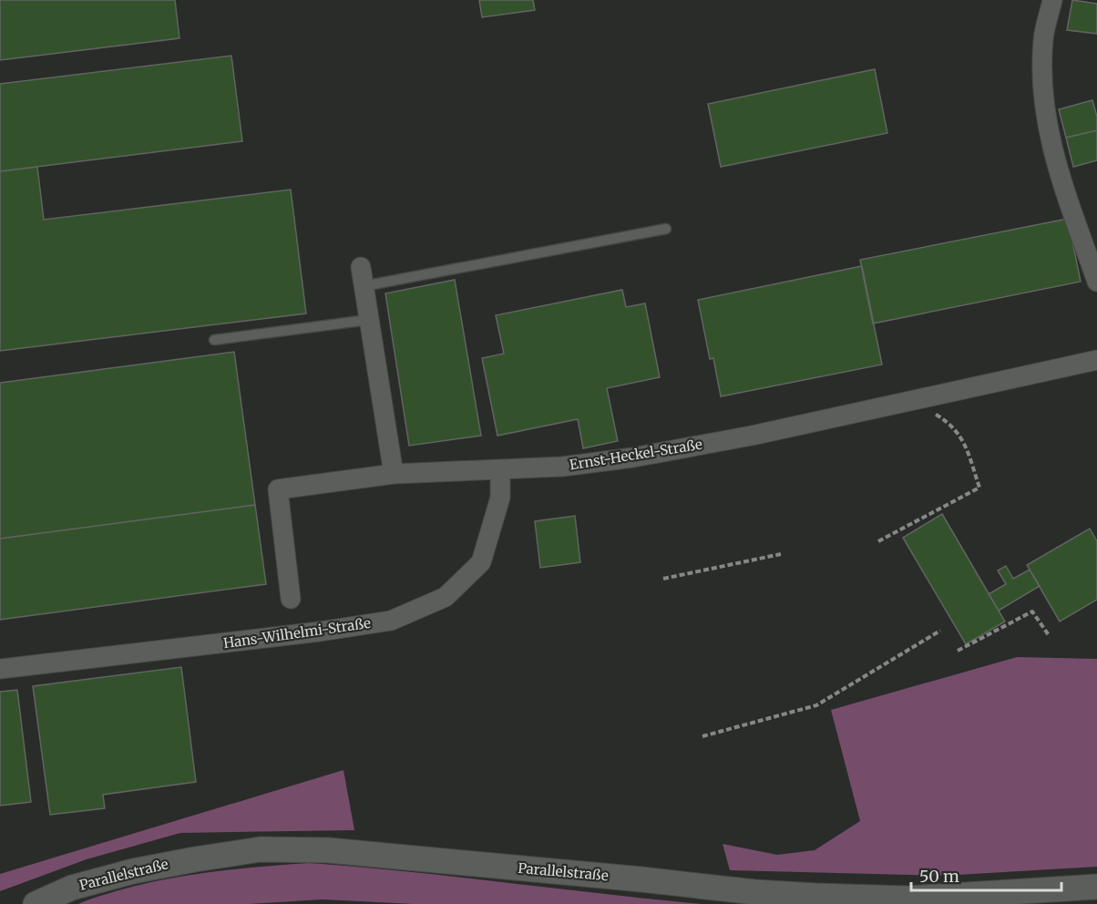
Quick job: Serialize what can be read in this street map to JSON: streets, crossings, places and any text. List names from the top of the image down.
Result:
{
  "streets": {
    "street": ["Ernst-Heckel-Straße", "Hans-Wilhelmi-Straße", "Parallelstraße"]
  },
  "crossings": [
    ["Ernst-Heckel-Straße", "Hans-Wilhelmi-Straße"]
  ],
  "scale_bar": "50 m"
}
